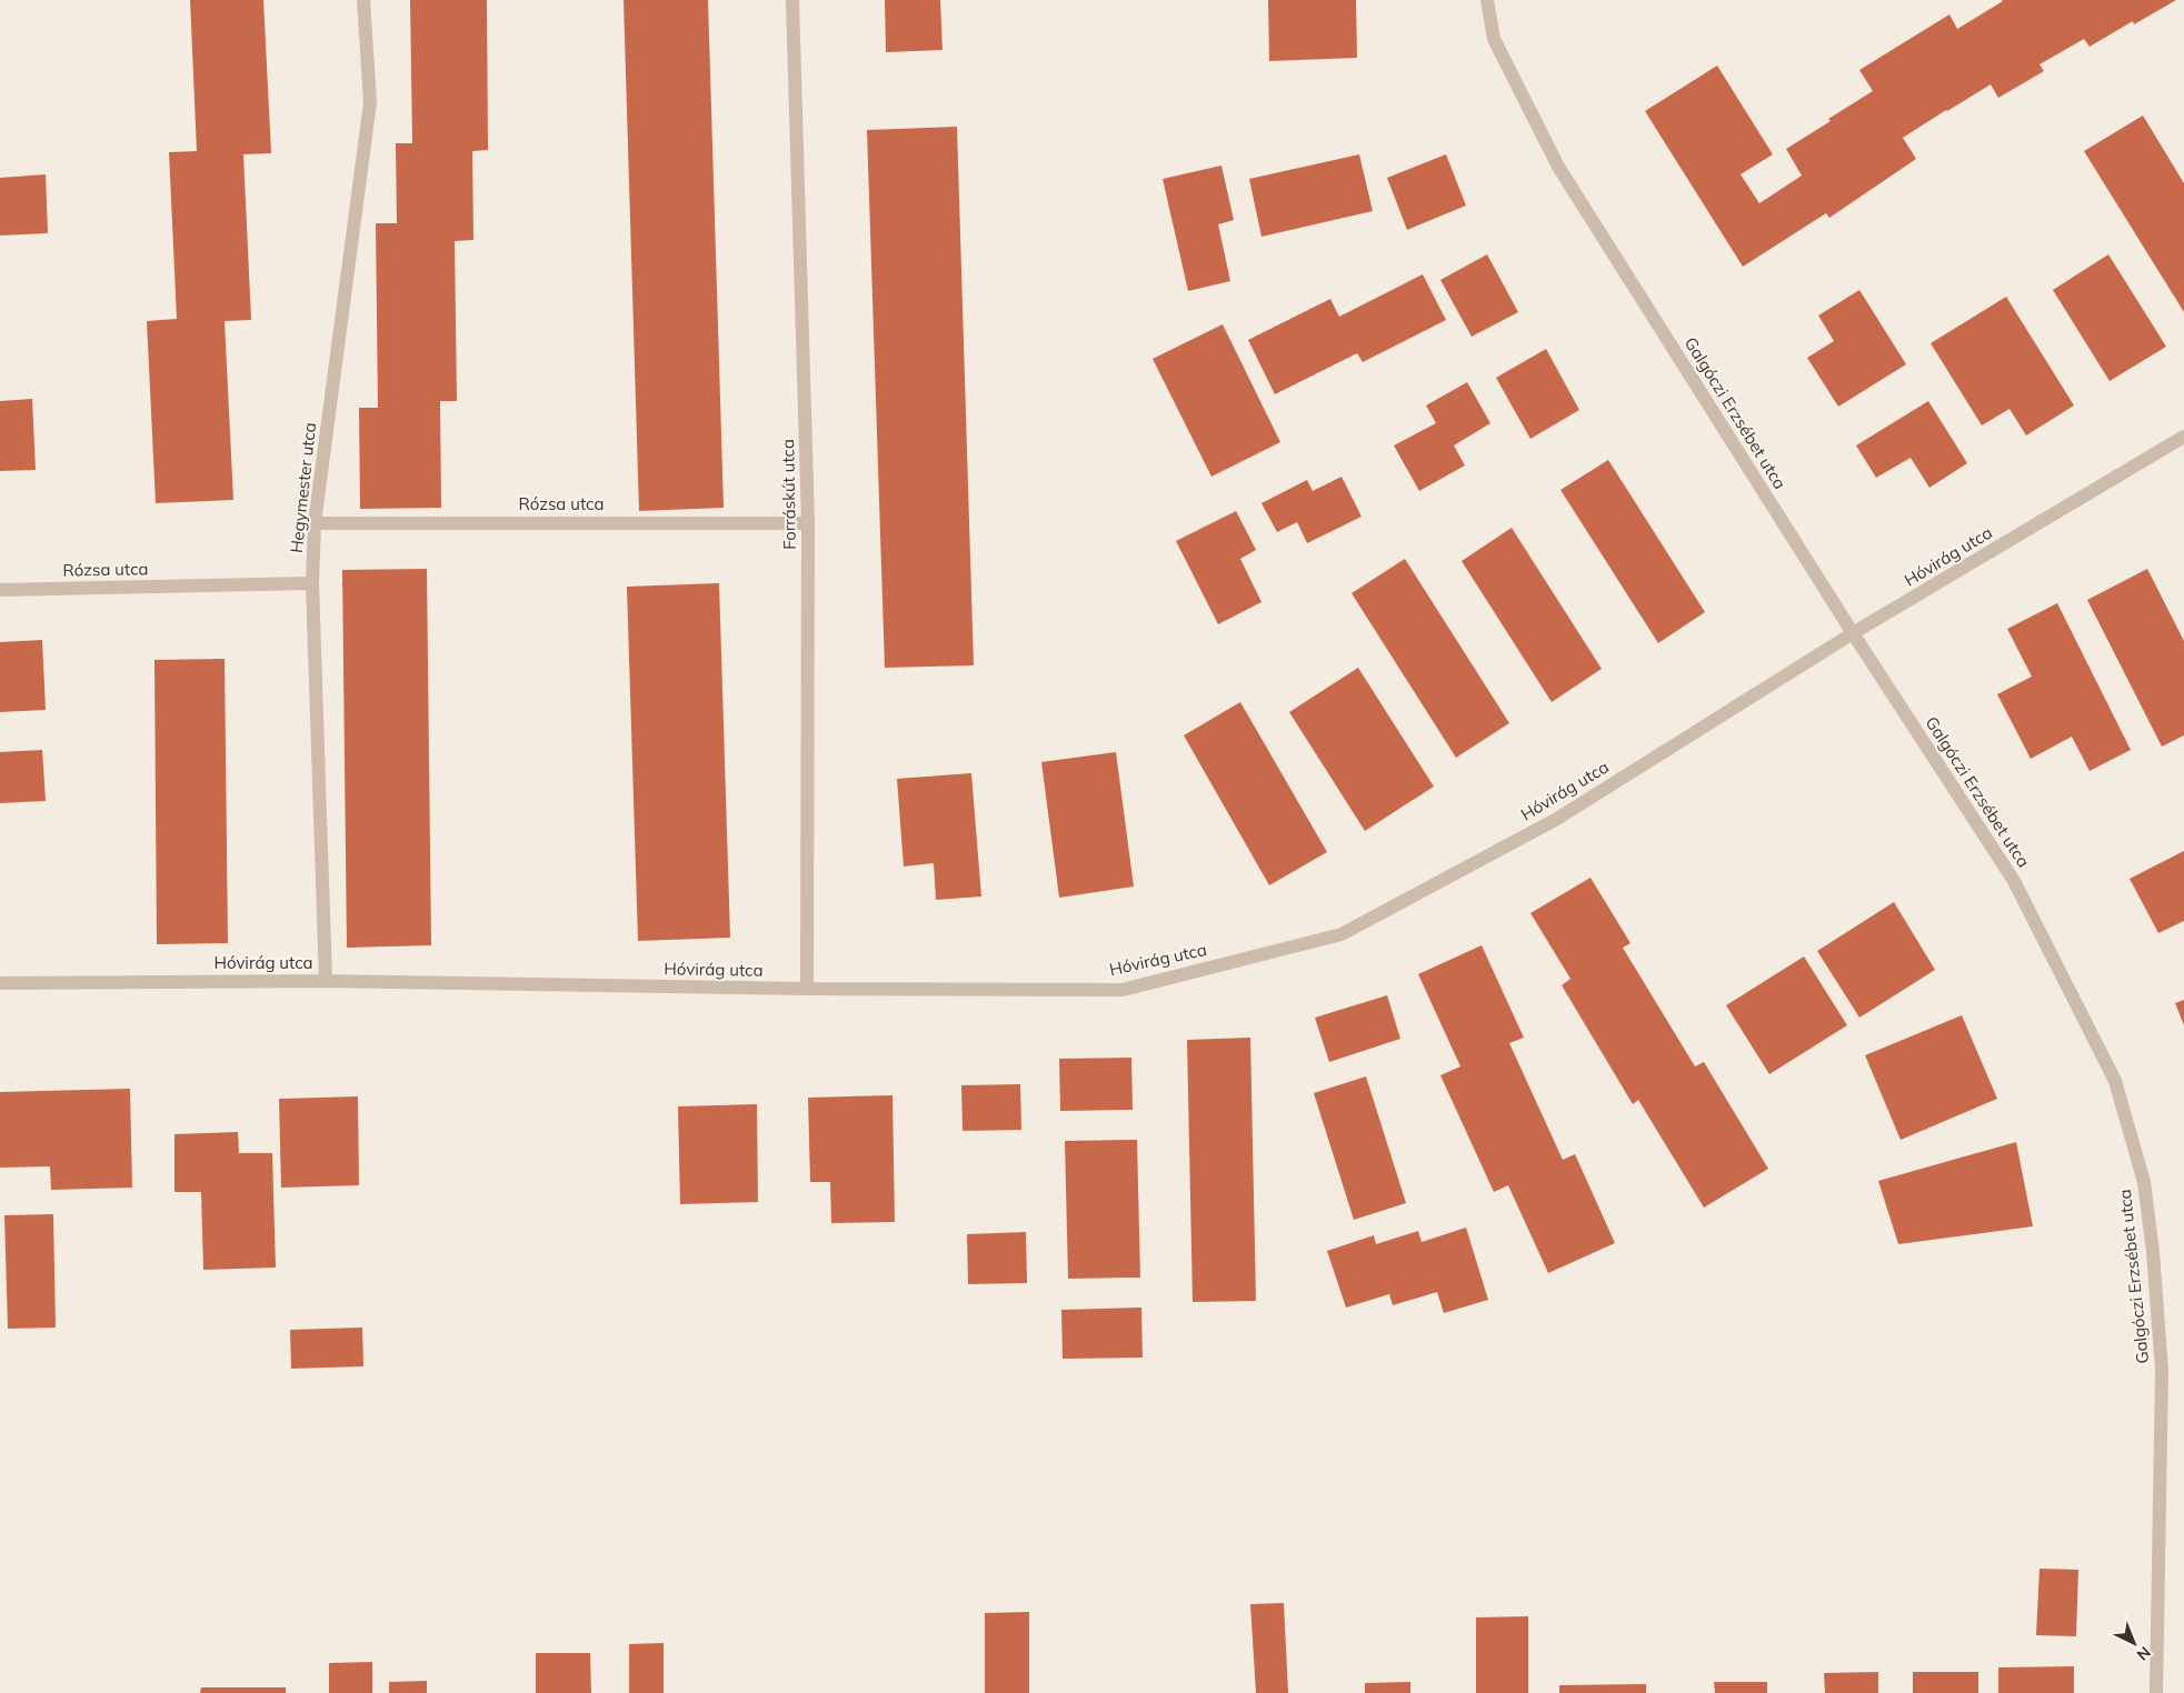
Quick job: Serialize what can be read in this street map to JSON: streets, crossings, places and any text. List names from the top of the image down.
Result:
{
  "streets": {
    "street": [
      "Galgóczi Erzsébet utca",
      "Hegymester utca",
      "Forráskút utca",
      "Rózsa utca",
      "Hóvirág utca"
    ]
  },
  "crossings": [
    ["Galgóczi Erzsébet utca", "Hóvirág utca"],
    ["Hegymester utca", "Rózsa utca"],
    ["Hegymester utca", "Hóvirág utca"],
    ["Forráskút utca", "Rózsa utca"],
    ["Forráskút utca", "Hóvirág utca"]
  ],
  "north": "bottom right"
}
